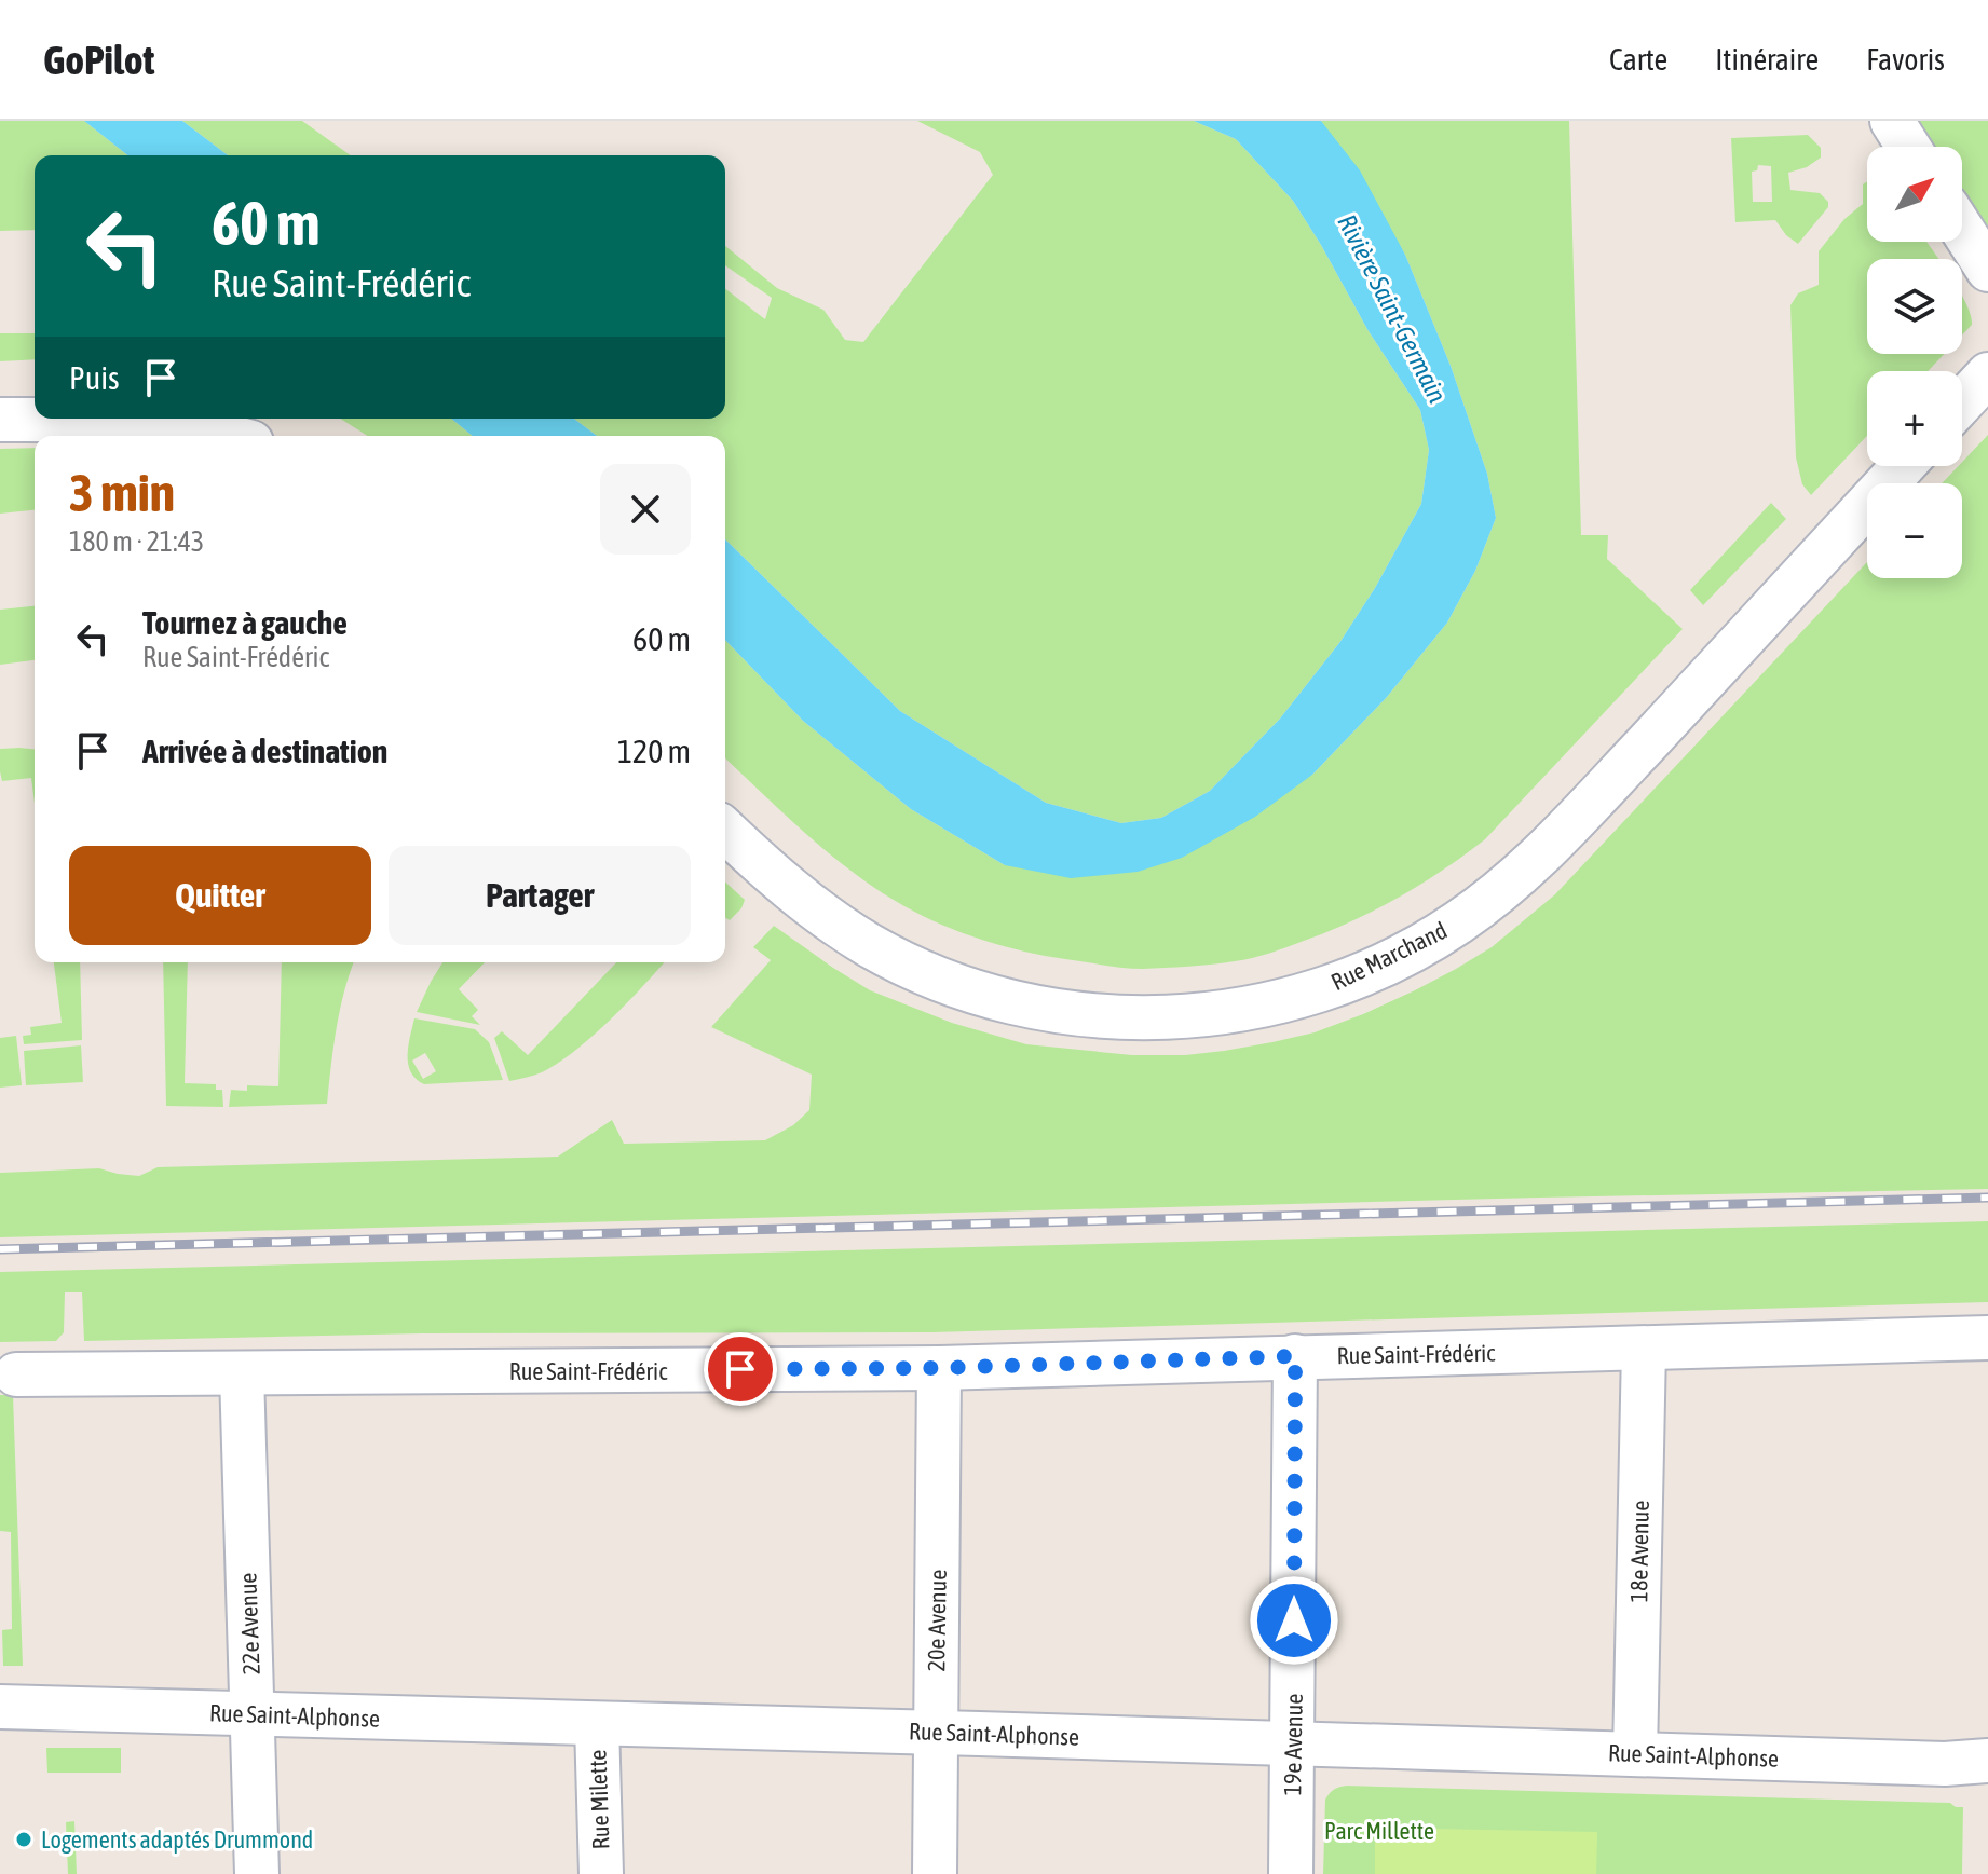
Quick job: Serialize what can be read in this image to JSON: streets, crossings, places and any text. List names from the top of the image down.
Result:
{
  "streets": {
    "street": [
      "Rue Marchand",
      "Rue Saint-Frédéric",
      "18e Avenue",
      "20e Avenue",
      "22e Avenue",
      "Rue Saint-Alphonse",
      "19e Avenue",
      "Rue Milette"
    ]
  },
  "crossings": [
    ["Rue Saint-Frédéric", "18e Avenue"],
    ["Rue Saint-Frédéric", "20e Avenue"],
    ["Rue Saint-Frédéric", "22e Avenue"],
    ["Rue Saint-Frédéric", "19e Avenue"],
    ["18e Avenue", "Rue Saint-Alphonse"],
    ["20e Avenue", "Rue Saint-Alphonse"],
    ["22e Avenue", "Rue Saint-Alphonse"],
    ["Rue Saint-Alphonse", "19e Avenue"],
    ["Rue Saint-Alphonse", "Rue Milette"]
  ],
  "water": ["Rivière Saint-Germain"],
  "parks": ["Parc Millette"],
  "places": ["Logements adaptés Drummond"],
  "north": "top right",
  "page": {
    "header": "GoPilot",
    "nav": ["Carte", "Itinéraire", "Favoris"],
    "map_buttons": ["+", "−"],
    "turn": ["60 m", "Rue Saint-Frédéric"],
    "then": "Puis",
    "heading": ["3 min", "180 m · 21:43"],
    "list": [
      {
        "name": "Tournez à gauche",
        "note": "Rue Saint-Frédéric",
        "value": "60 m"
      },
      {
        "name": "Arrivée à destination",
        "value": "120 m"
      }
    ],
    "buttons": ["Quitter", "Partager"]
  }
}
